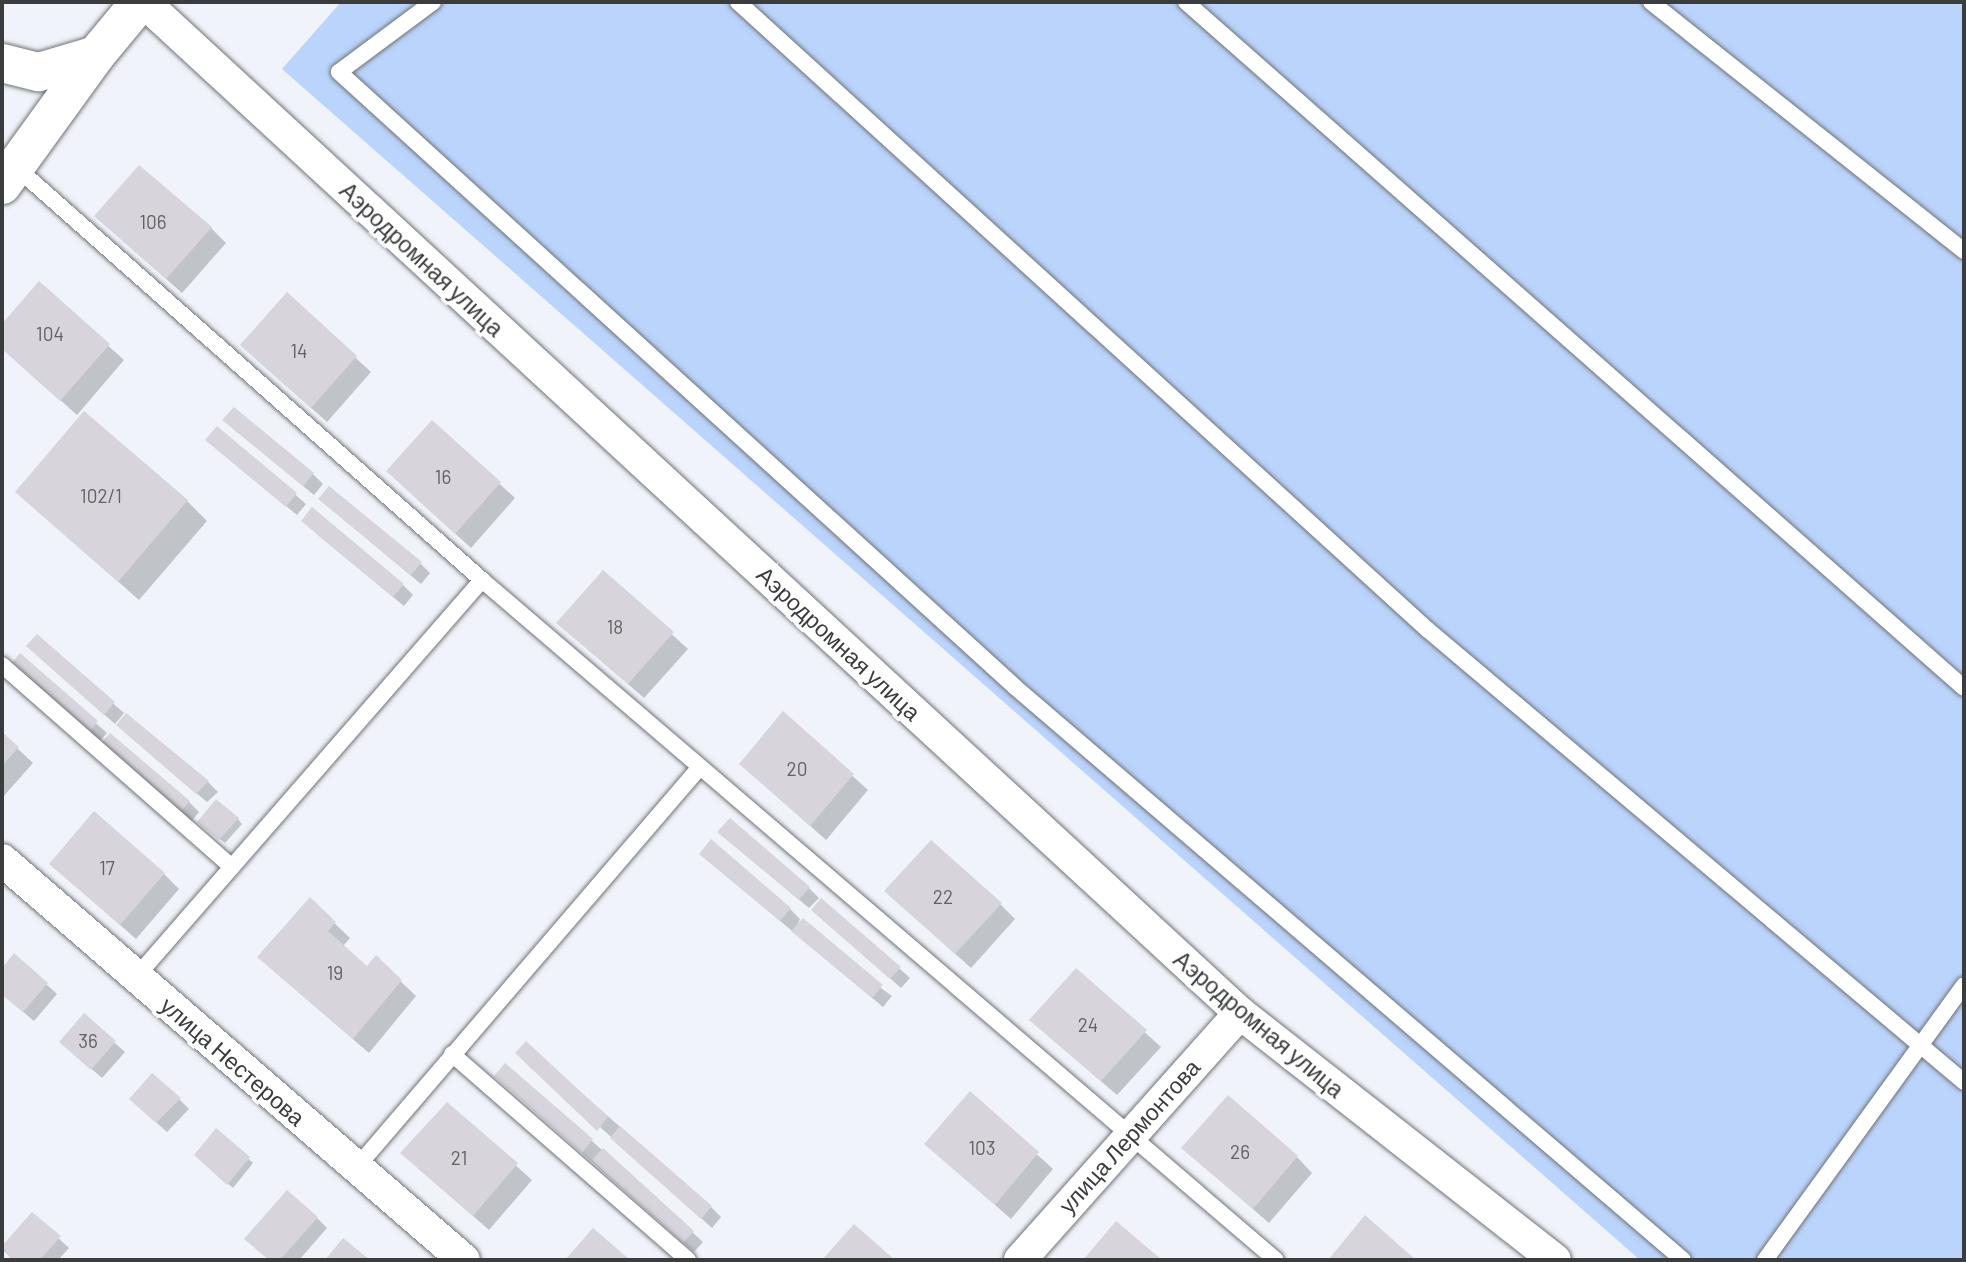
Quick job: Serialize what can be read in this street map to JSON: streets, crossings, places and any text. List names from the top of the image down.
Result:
{
  "streets": {
    "street": ["Аэродромная улица", "улица Нестерова", "улица Лермонтова"]
  },
  "crossings": [
    ["Аэродромная улица", "улица Лермонтова"]
  ],
  "house_numbers": [
    "106",
    "104",
    "14",
    "16",
    "102/1",
    "18",
    "20",
    "17",
    "22",
    "19",
    "24",
    "36",
    "103",
    "26",
    "21"
  ]
}
